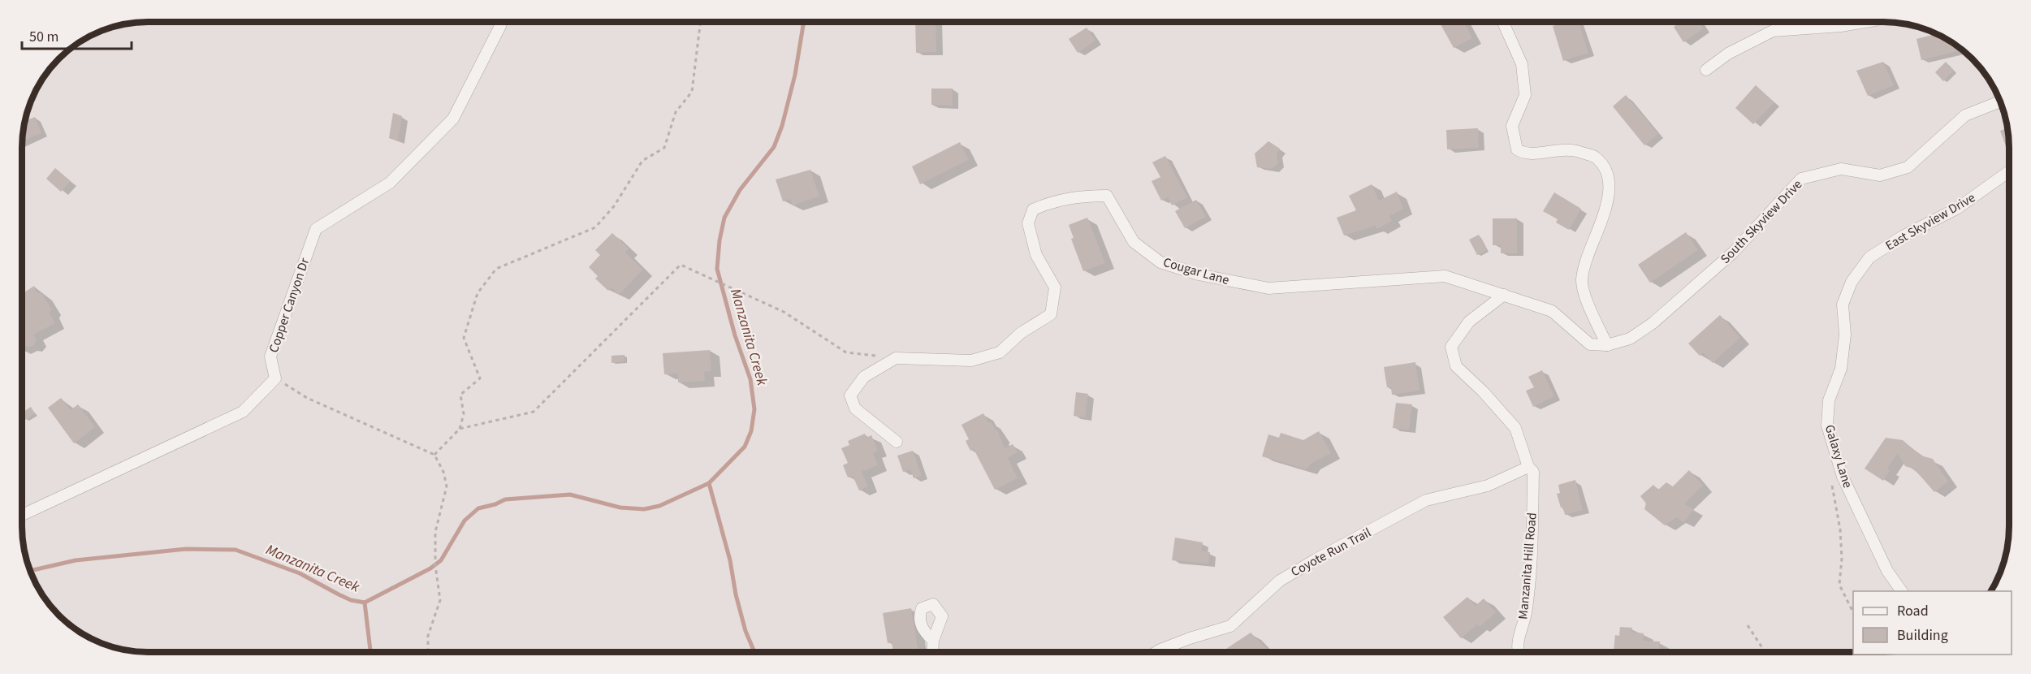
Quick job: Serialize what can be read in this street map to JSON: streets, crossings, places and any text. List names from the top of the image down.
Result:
{
  "streets": {
    "street": [
      "South Skyview Drive",
      "East Skyview Drive",
      "Cougar Lane",
      "Copper Canyon Dr",
      "Galaxy Lane",
      "Coyote Run Trail",
      "Manzanita Hill Road"
    ]
  },
  "crossings": [
    ["South Skyview Drive", "Cougar Lane"],
    ["East Skyview Drive", "Galaxy Lane"],
    ["Coyote Run Trail", "Manzanita Hill Road"]
  ],
  "water": ["Manzanita Creek"],
  "legend": ["Road", "Building"],
  "scale_bar": "50 m"
}
